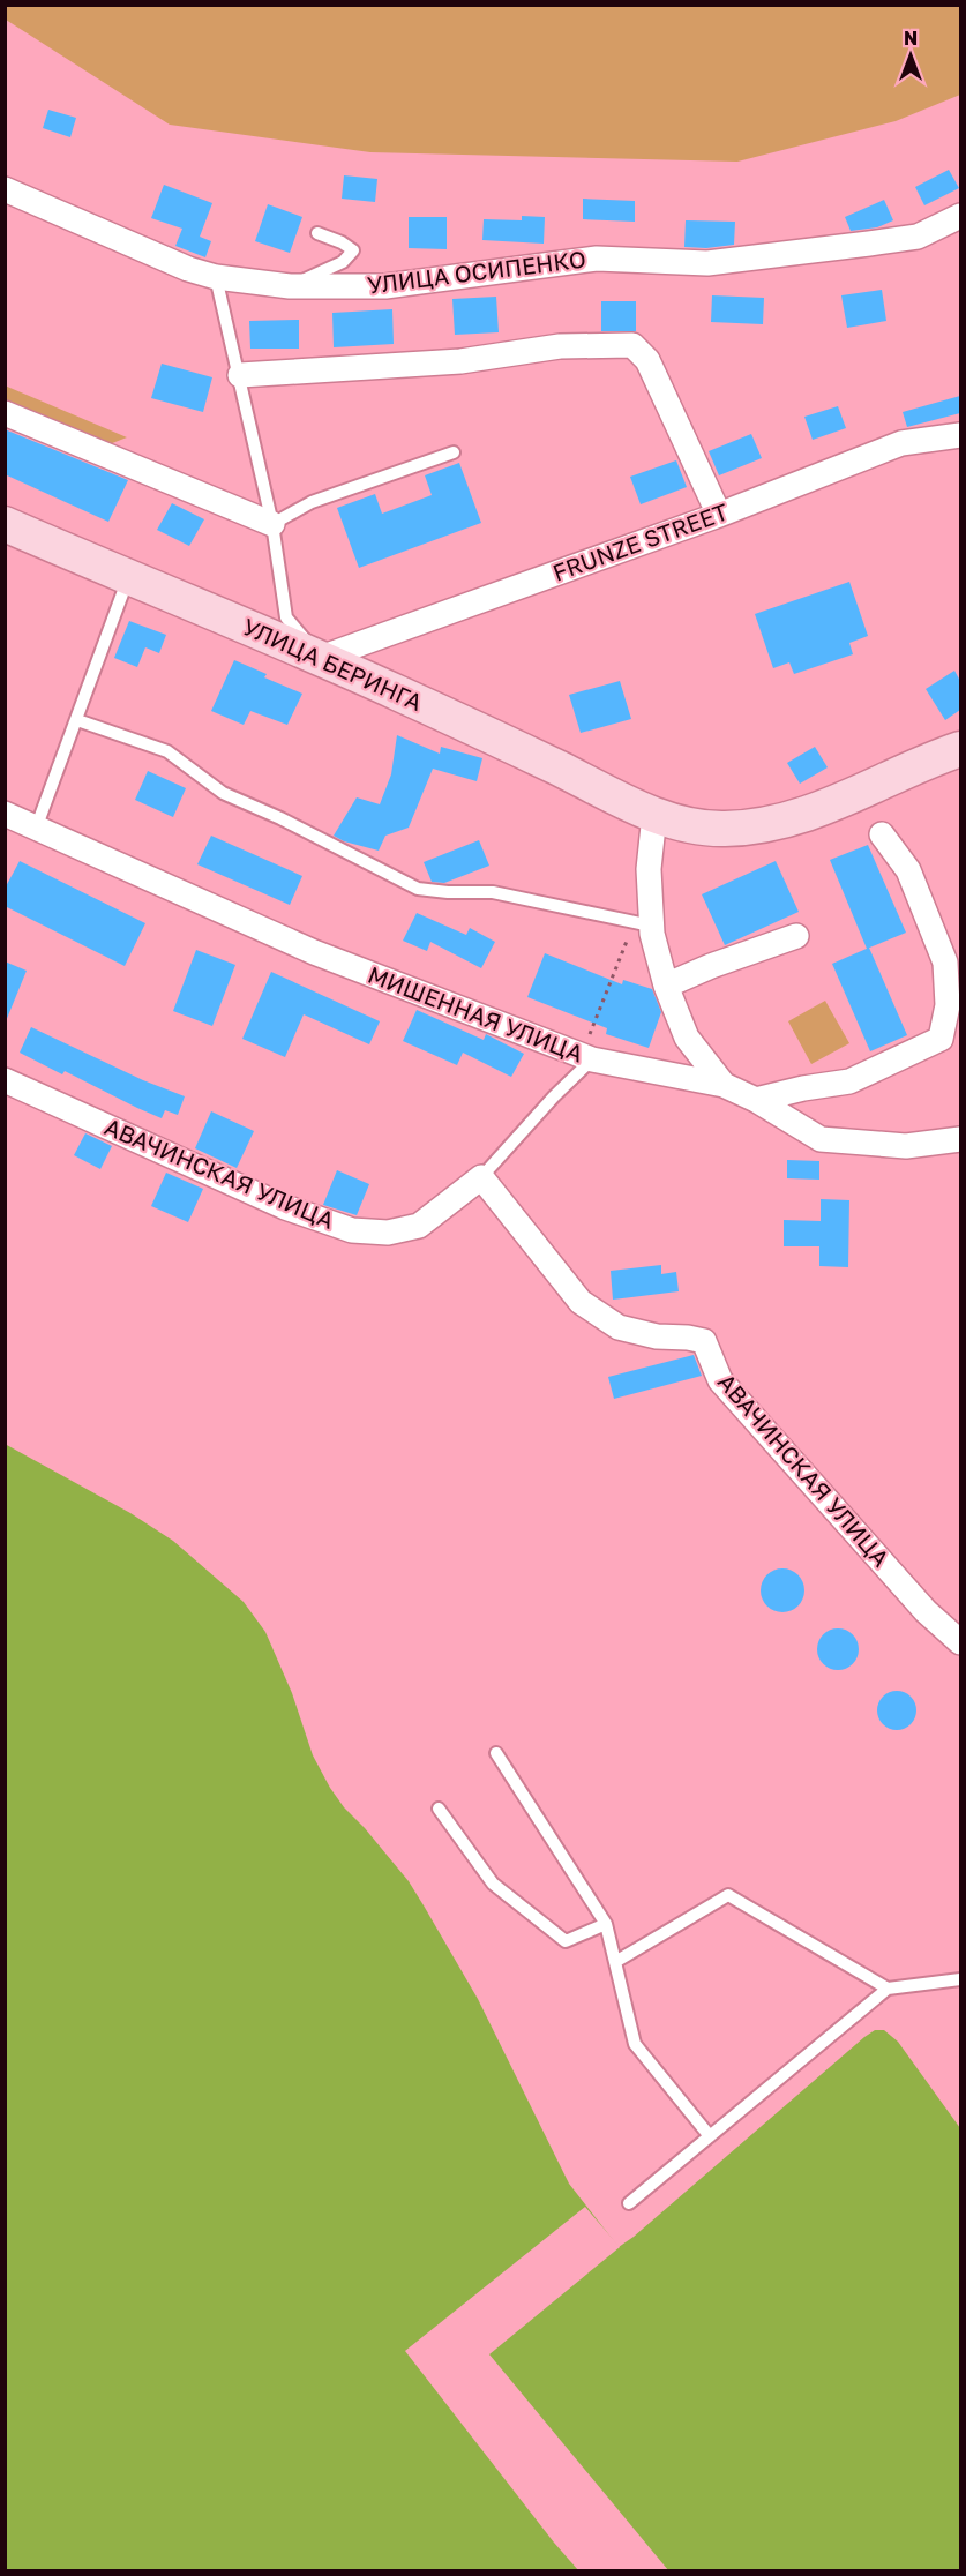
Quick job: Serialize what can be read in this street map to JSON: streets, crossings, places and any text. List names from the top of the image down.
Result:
{
  "streets": {
    "main road": ["УЛИЦА БЕРИНГА"],
    "street": [
      "УЛИЦА ОСИПЕНКО",
      "FRUNZE STREET",
      "МИШЕННАЯ УЛИЦА",
      "АВАЧИНСКАЯ УЛИЦА"
    ]
  },
  "crossings": [
    ["FRUNZE STREET", "УЛИЦА БЕРИНГА"]
  ],
  "north": "top"
}
